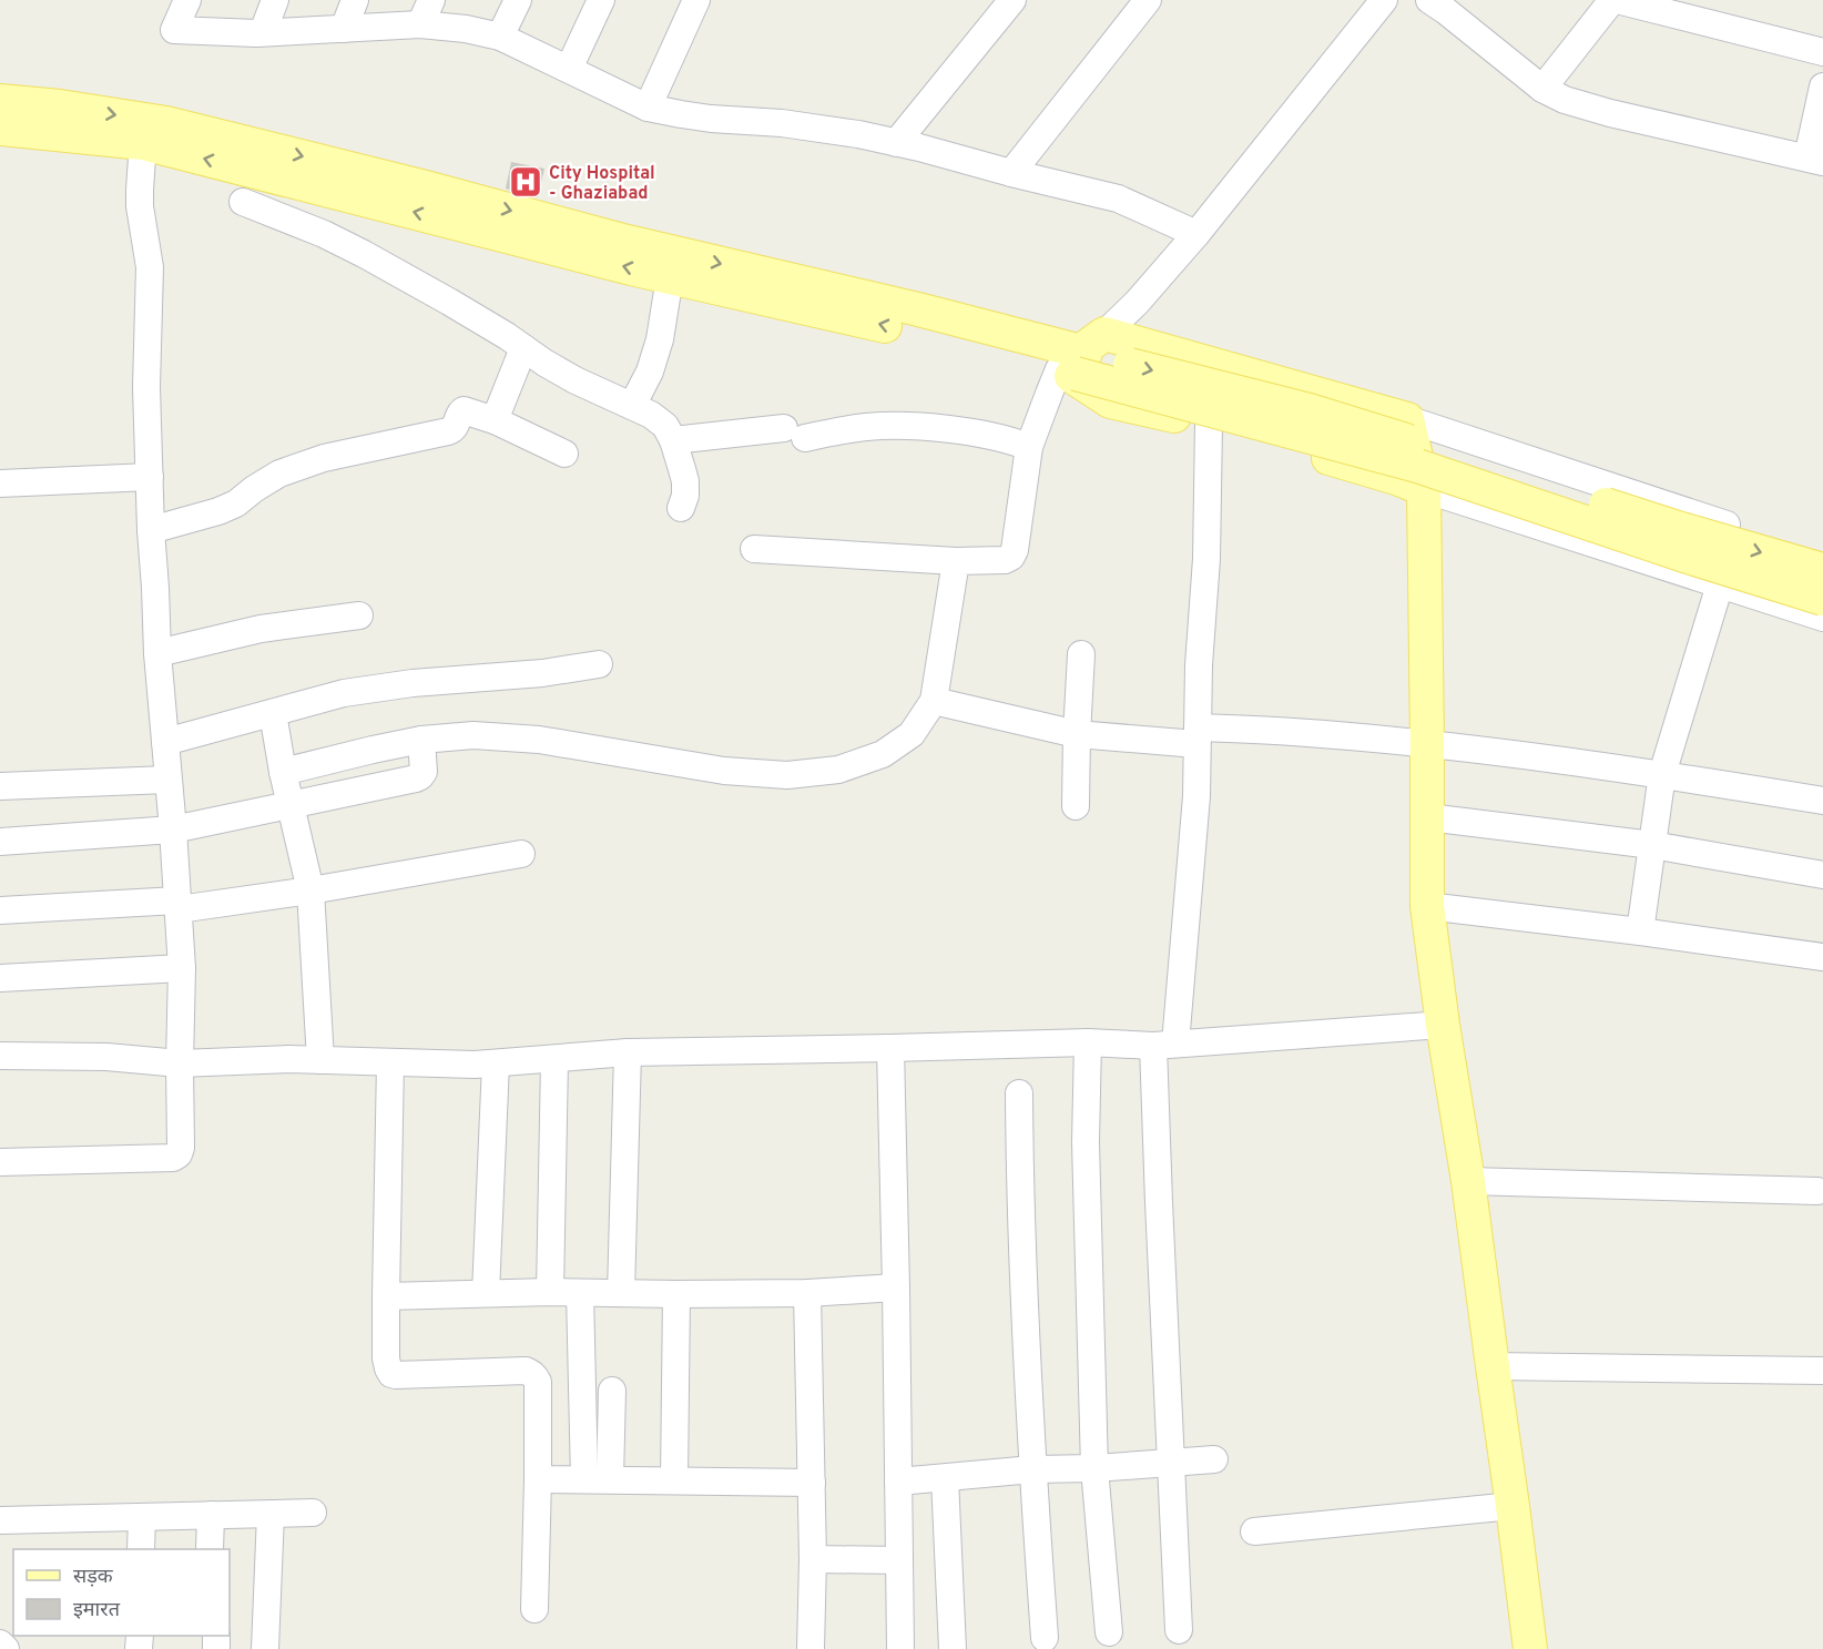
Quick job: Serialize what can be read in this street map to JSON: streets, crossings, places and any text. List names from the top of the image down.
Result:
{
  "places": {
    "hospital": ["City Hospital - Ghaziabad"]
  },
  "legend": ["सड़क", "इमारत"]
}
